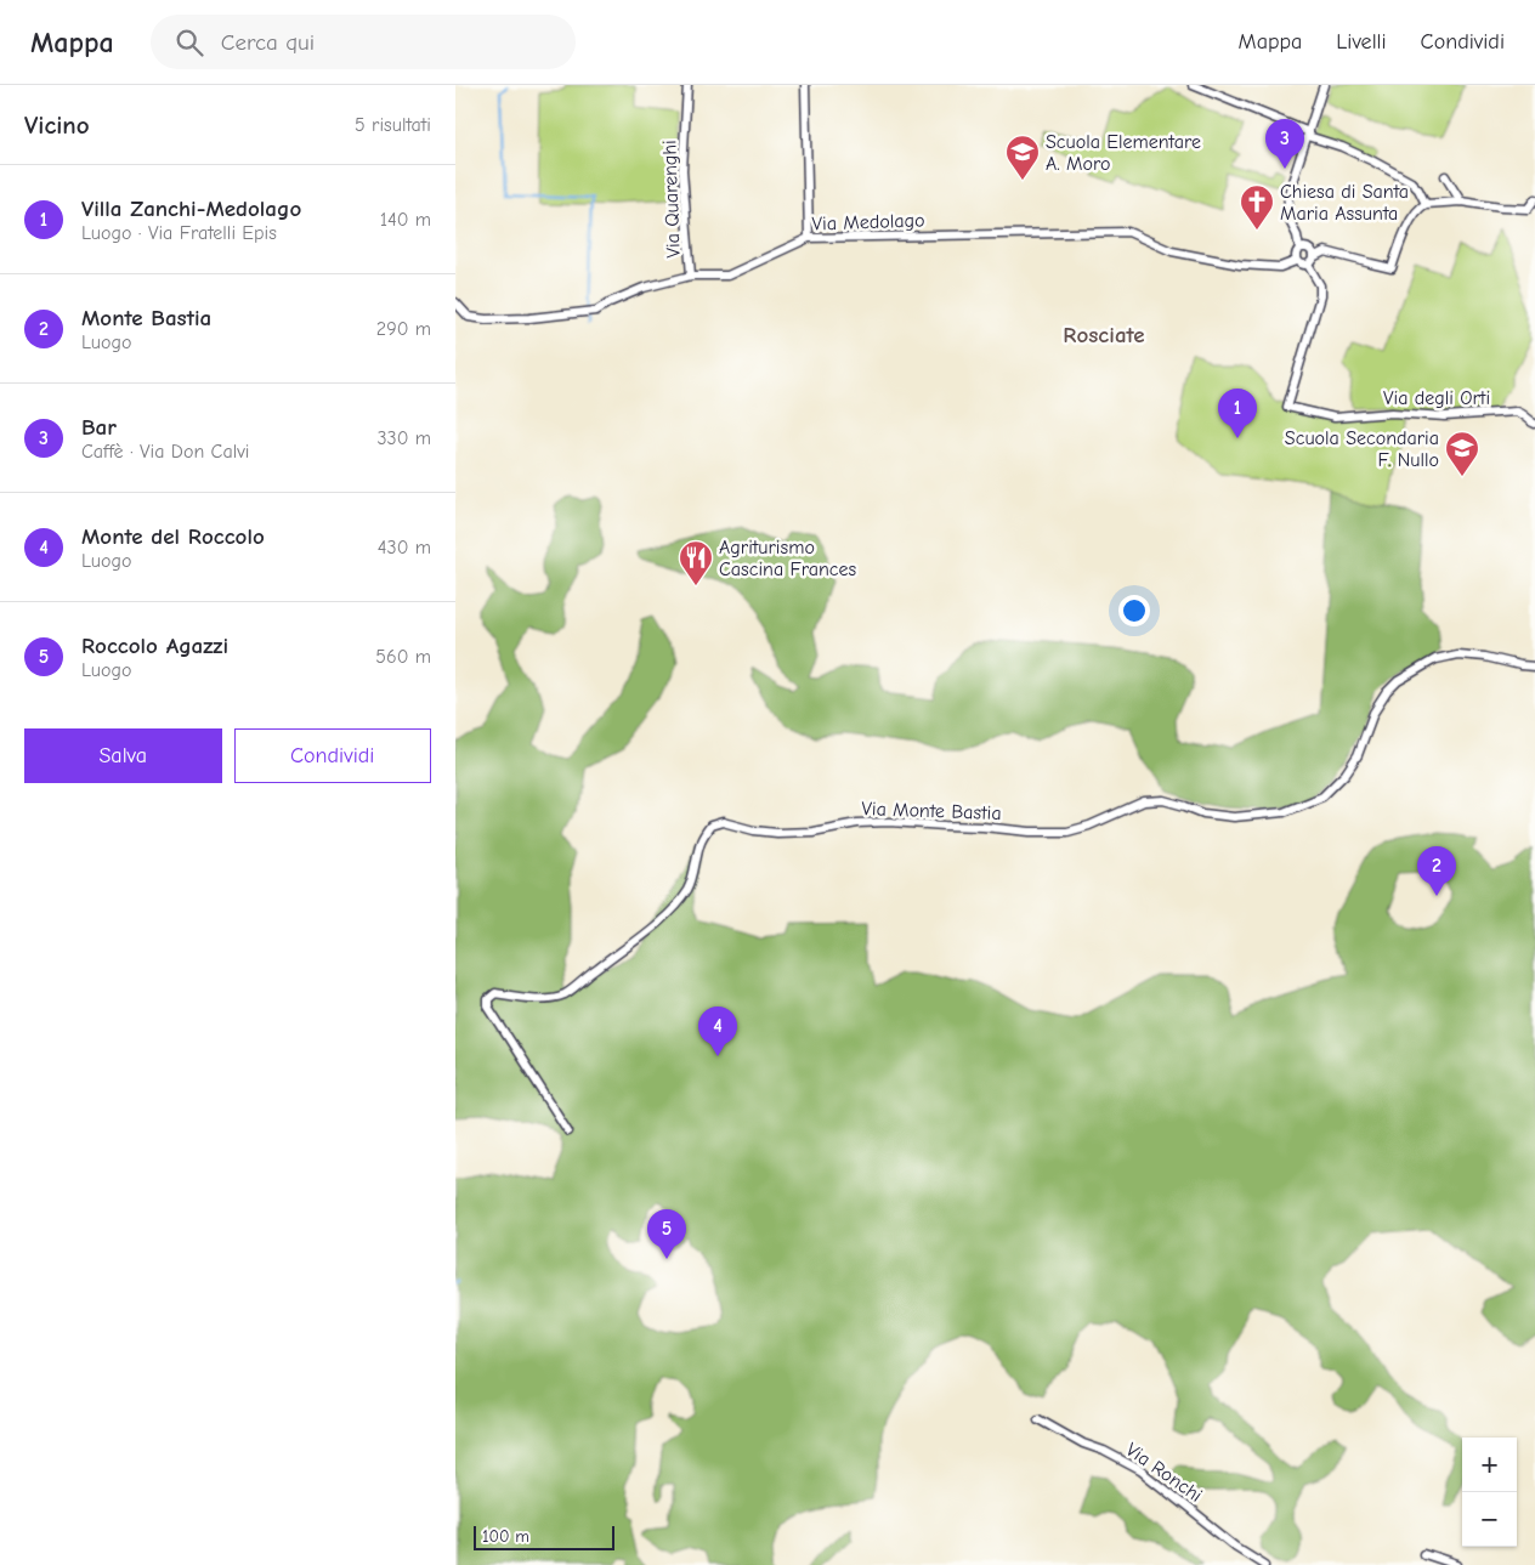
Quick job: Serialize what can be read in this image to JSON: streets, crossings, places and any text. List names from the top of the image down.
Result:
{
  "streets": {
    "street": [
      "Via Quarenghi",
      "Via Medolago",
      "Via degli Orti",
      "Via Monte Bastia",
      "Via Ronchi"
    ]
  },
  "crossings": [
    ["Via Quarenghi", "Via Medolago"],
    ["Via Medolago", "Via degli Orti"]
  ],
  "districts": ["Rosciate"],
  "places": {
    "school or university": ["Scuola Elementare A. Moro", "Scuola Secondaria F. Nullo"],
    "church": ["Chiesa di Santa Maria Assunta"],
    "restaurant": ["Agriturismo Cascina Frances"]
  },
  "scale_bar": "100 m",
  "page": {
    "header": "Mappa",
    "search": "Cerca qui",
    "nav": ["Mappa", "Livelli", "Condividi"],
    "heading": ["Vicino", "5 risultati"],
    "pins": [
      "3",
      "1",
      "2",
      "4",
      "5"
    ],
    "list": [
      {
        "mark": "1",
        "name": "Villa Zanchi-Medolago",
        "note": "Luogo · Via Fratelli Epis",
        "value": "140 m"
      },
      {
        "mark": "2",
        "name": "Monte Bastia",
        "note": "Luogo",
        "value": "290 m"
      },
      {
        "mark": "3",
        "name": "Bar",
        "note": "Caffè · Via Don Calvi",
        "value": "330 m"
      },
      {
        "mark": "4",
        "name": "Monte del Roccolo",
        "note": "Luogo",
        "value": "430 m"
      },
      {
        "mark": "5",
        "name": "Roccolo Agazzi",
        "note": "Luogo",
        "value": "560 m"
      }
    ],
    "buttons": ["Salva", "Condividi"],
    "map_buttons": ["+", "−"],
    "scale": "100 m"
  }
}
